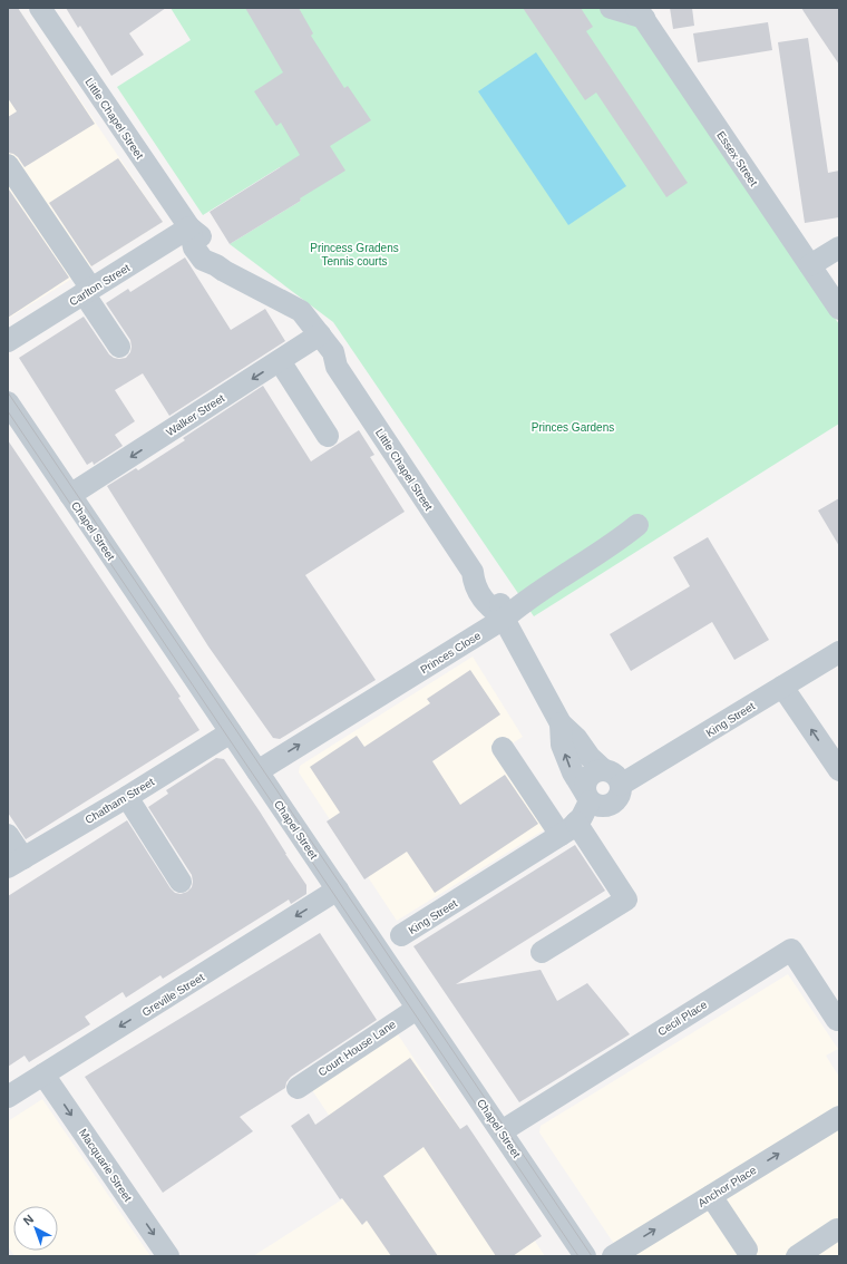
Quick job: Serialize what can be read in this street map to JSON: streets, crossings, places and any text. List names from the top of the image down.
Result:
{
  "streets": {
    "street": [
      "Little Chapel Street",
      "Essex Street",
      "Carlton Street",
      "Walker Street",
      "Chapel Street",
      "Princes Close",
      "King Street",
      "Chatham Street",
      "Greville Street",
      "Cecil Place",
      "Court House Lane",
      "Macquarie Street",
      "Anchor Place"
    ]
  },
  "crossings": [
    ["Little Chapel Street", "Carlton Street"],
    ["Little Chapel Street", "Walker Street"],
    ["Little Chapel Street", "Princes Close"],
    ["Little Chapel Street", "King Street"],
    ["Walker Street", "Chapel Street"],
    ["Chapel Street", "Princes Close"],
    ["Chapel Street", "Chatham Street"],
    ["Chapel Street", "Greville Street"],
    ["Chapel Street", "Cecil Place"],
    ["Chapel Street", "Court House Lane"],
    ["Greville Street", "Macquarie Street"]
  ],
  "one_way": [
    "Walker Street",
    "Princes Close",
    "Greville Street",
    "Macquarie Street",
    "Anchor Place"
  ],
  "parks": ["Princess Gradens Tennis courts", "Princes Gardens"],
  "north": "top left"
}
